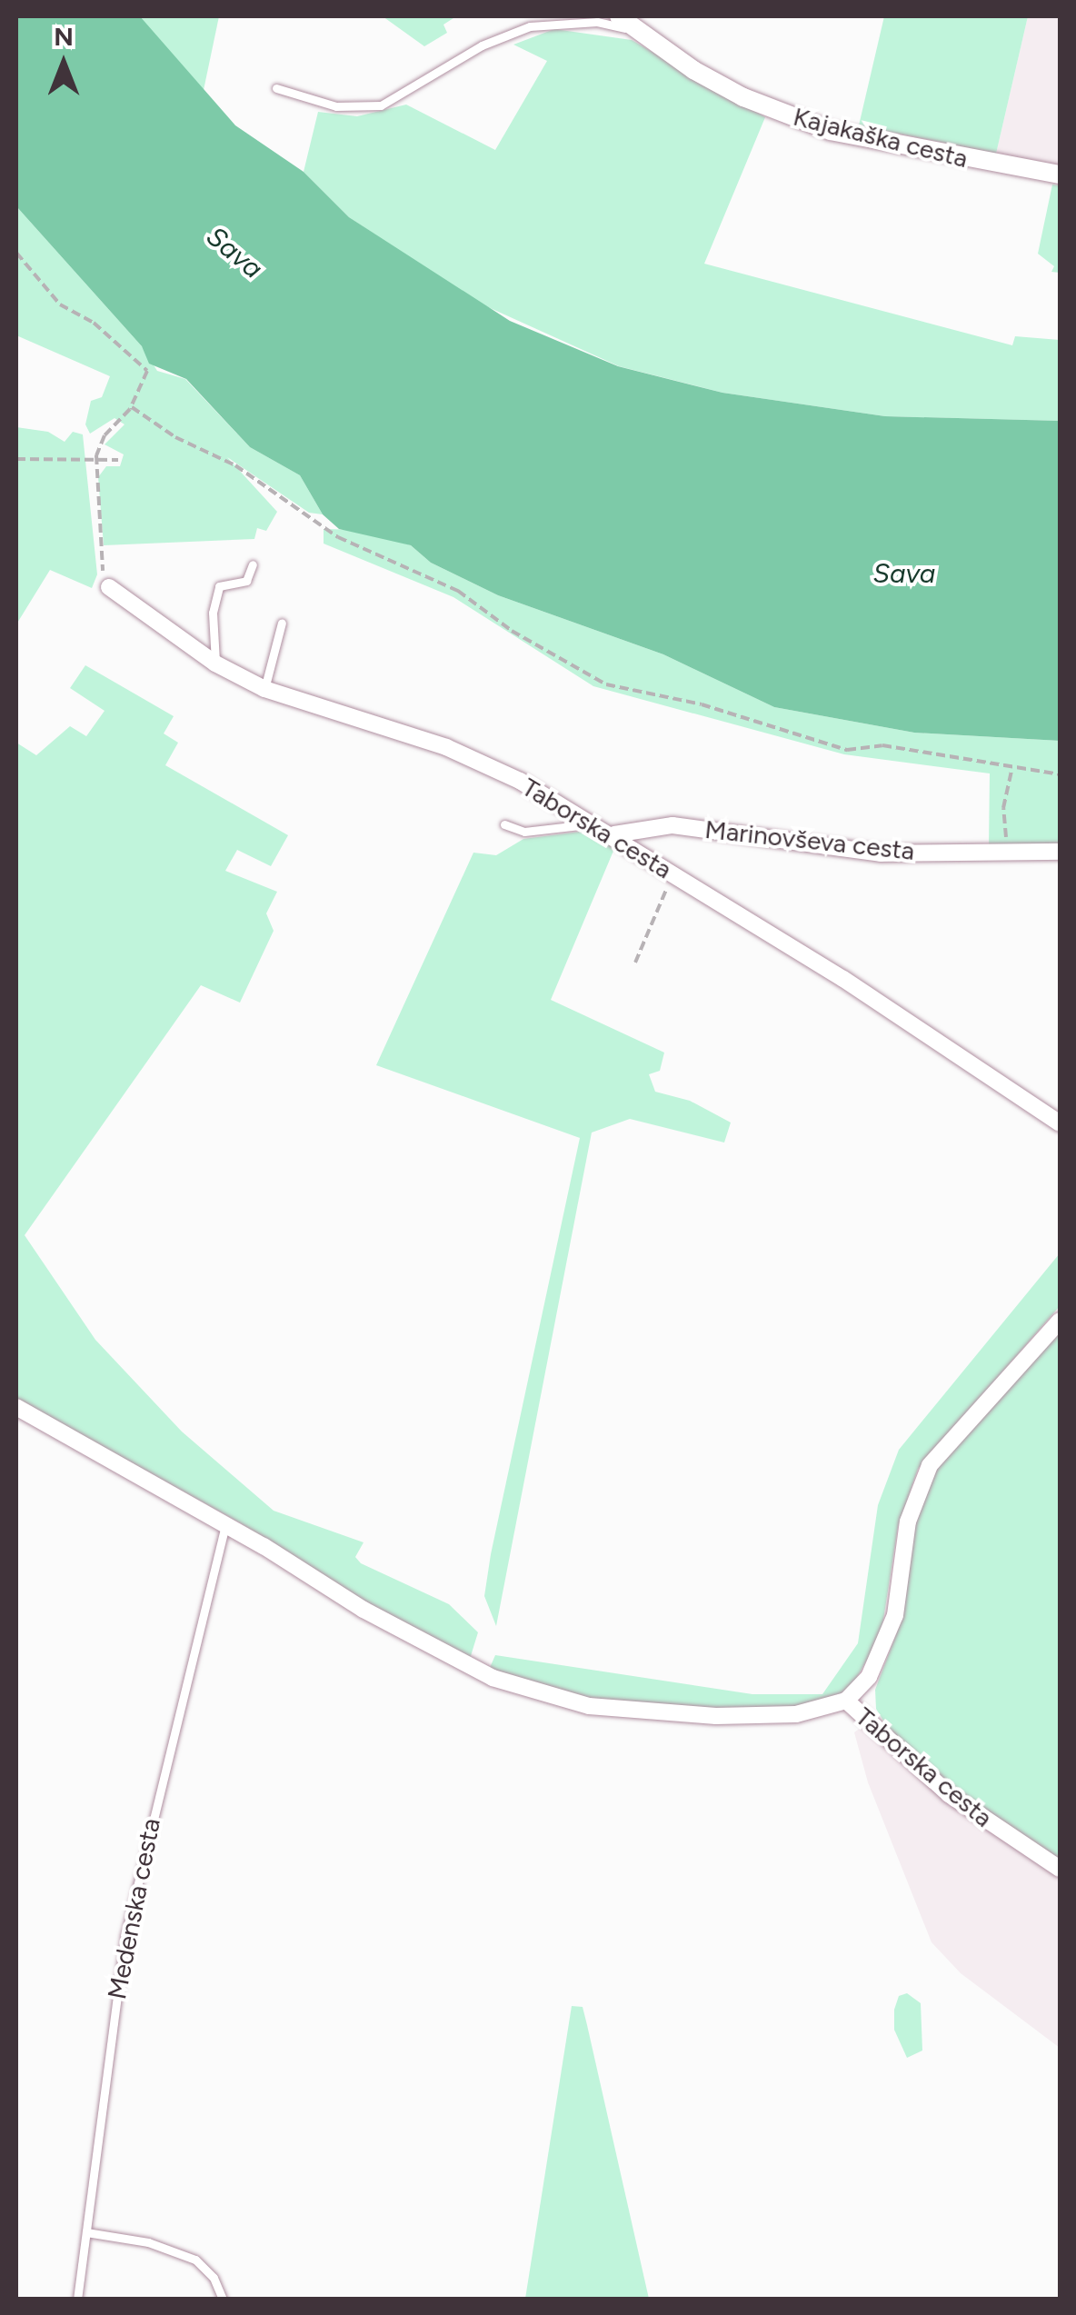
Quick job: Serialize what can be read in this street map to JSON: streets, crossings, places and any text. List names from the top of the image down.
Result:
{
  "streets": {
    "street": ["Kajakaška cesta", "Taborska cesta", "Marinovševa cesta"],
    "lane": ["Medenska cesta"]
  },
  "crossings": [
    ["Taborska cesta", "Marinovševa cesta"]
  ],
  "water": ["Sava"],
  "north": "top"
}
